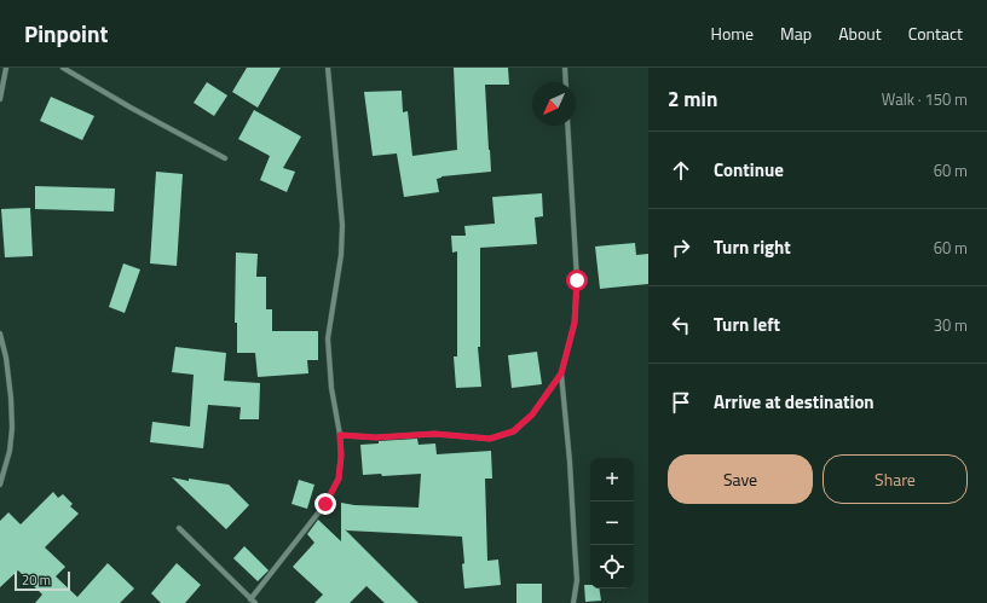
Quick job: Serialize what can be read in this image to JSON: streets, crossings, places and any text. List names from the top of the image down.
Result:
{
  "scale_bar": "20 m",
  "north": "bottom left",
  "page": {
    "header": "Pinpoint",
    "nav": [
      "Home",
      "Map",
      "About",
      "Contact"
    ],
    "heading": ["2 min", "Walk · 150 m"],
    "list": [
      ["Continue", "60 m"],
      ["Turn right", "60 m"],
      ["Turn left", "30 m"],
      "Arrive at destination"
    ],
    "buttons": ["Save", "Share"],
    "map_buttons": ["+", "−"],
    "scale": "20 m"
  }
}
